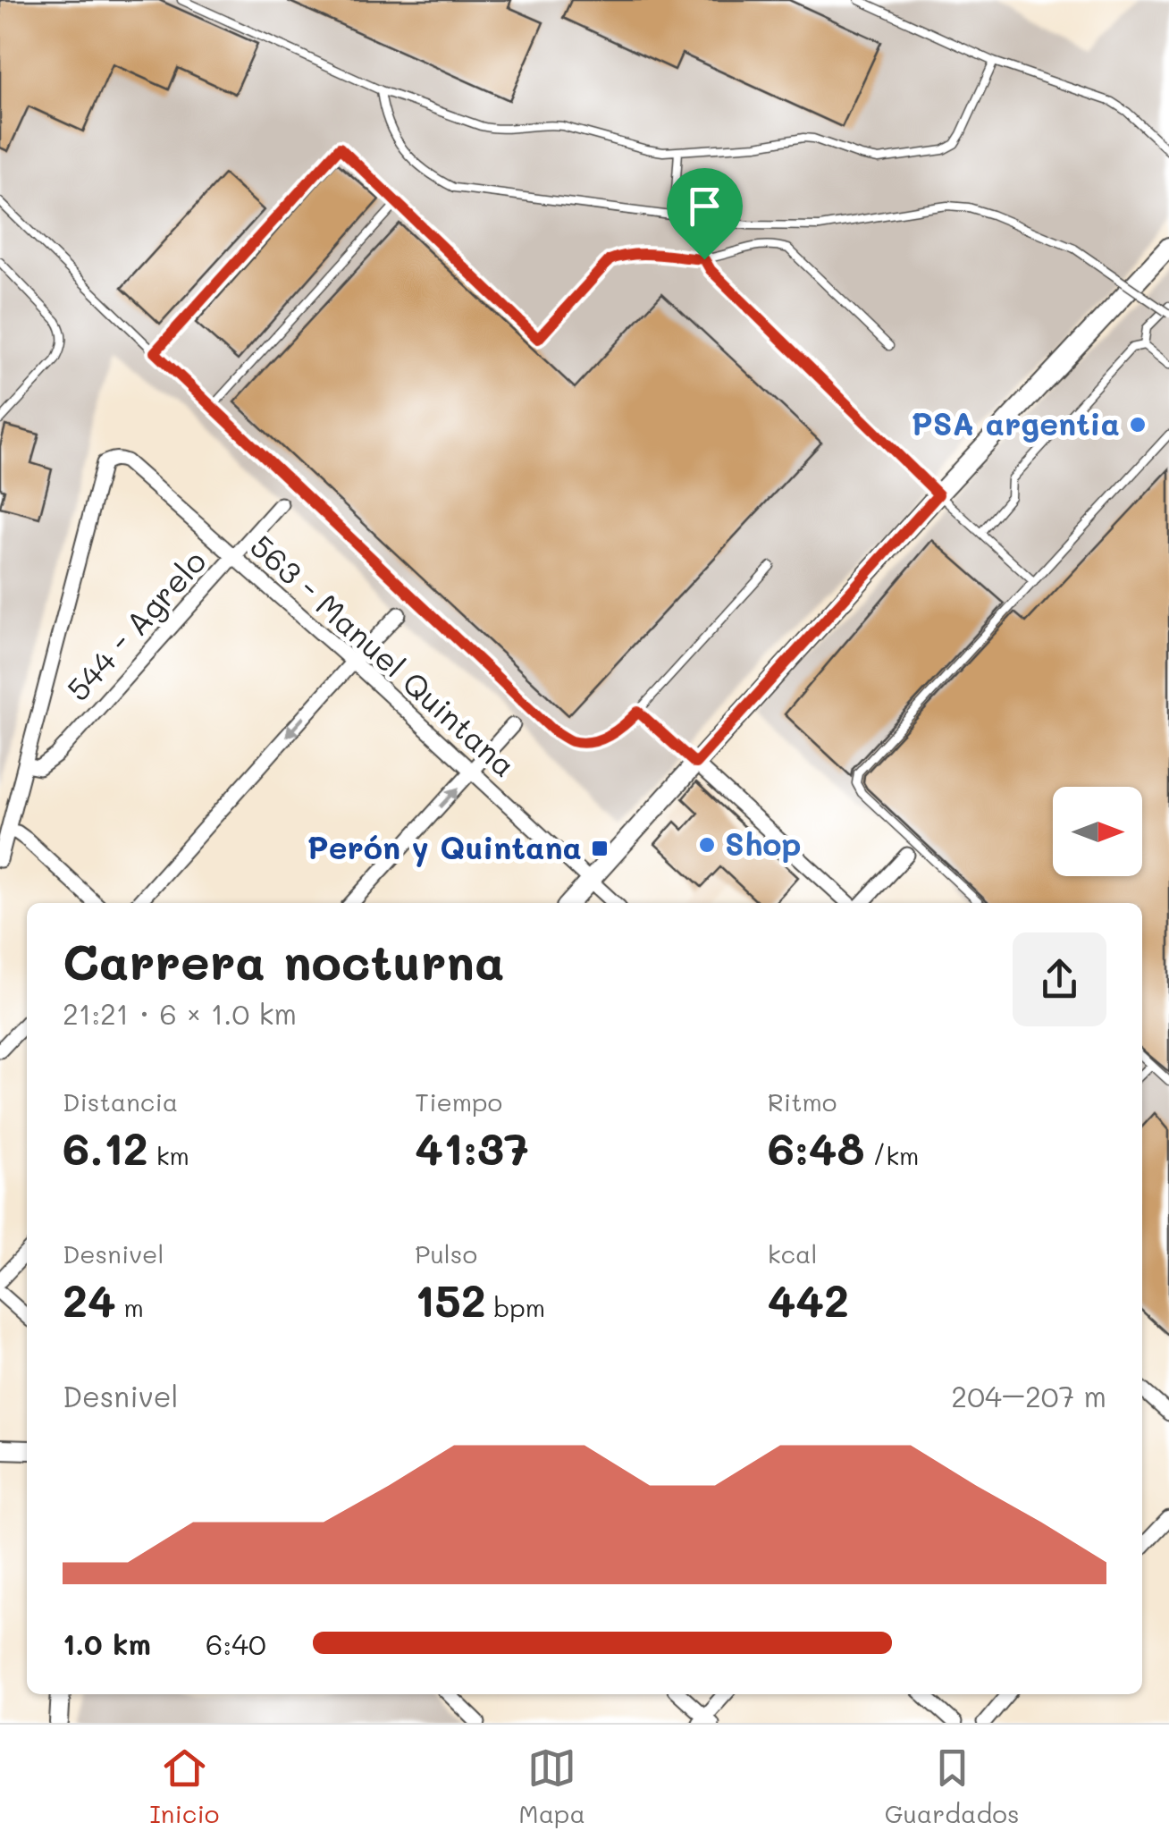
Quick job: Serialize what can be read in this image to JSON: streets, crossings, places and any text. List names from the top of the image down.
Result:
{
  "streets": {
    "street": ["544 - Agrelo", "563 - Manuel Quintana"]
  },
  "crossings": [
    ["544 - Agrelo", "563 - Manuel Quintana"]
  ],
  "places": {
    "other": ["PSA argentia", "Shop"],
    "transit": ["Perón y Quintana"]
  },
  "north": "right",
  "page": {
    "heading": ["Carrera nocturna", "21:21 · 6 × 1.0 km"],
    "stats": [
      ["Distancia", "6.12 km"],
      ["Tiempo", "41:37"],
      ["Ritmo", "6:48 /km"],
      ["Desnivel", "24 m"],
      ["Pulso", "152 bpm"],
      ["kcal", "442"]
    ],
    "chart": ["Desnivel", "204–207 m"],
    "list": [
      {
        "name": "1.0 km",
        "note": "6:40"
      }
    ],
    "tabs": ["Inicio", "Mapa", "Guardados"]
  }
}
